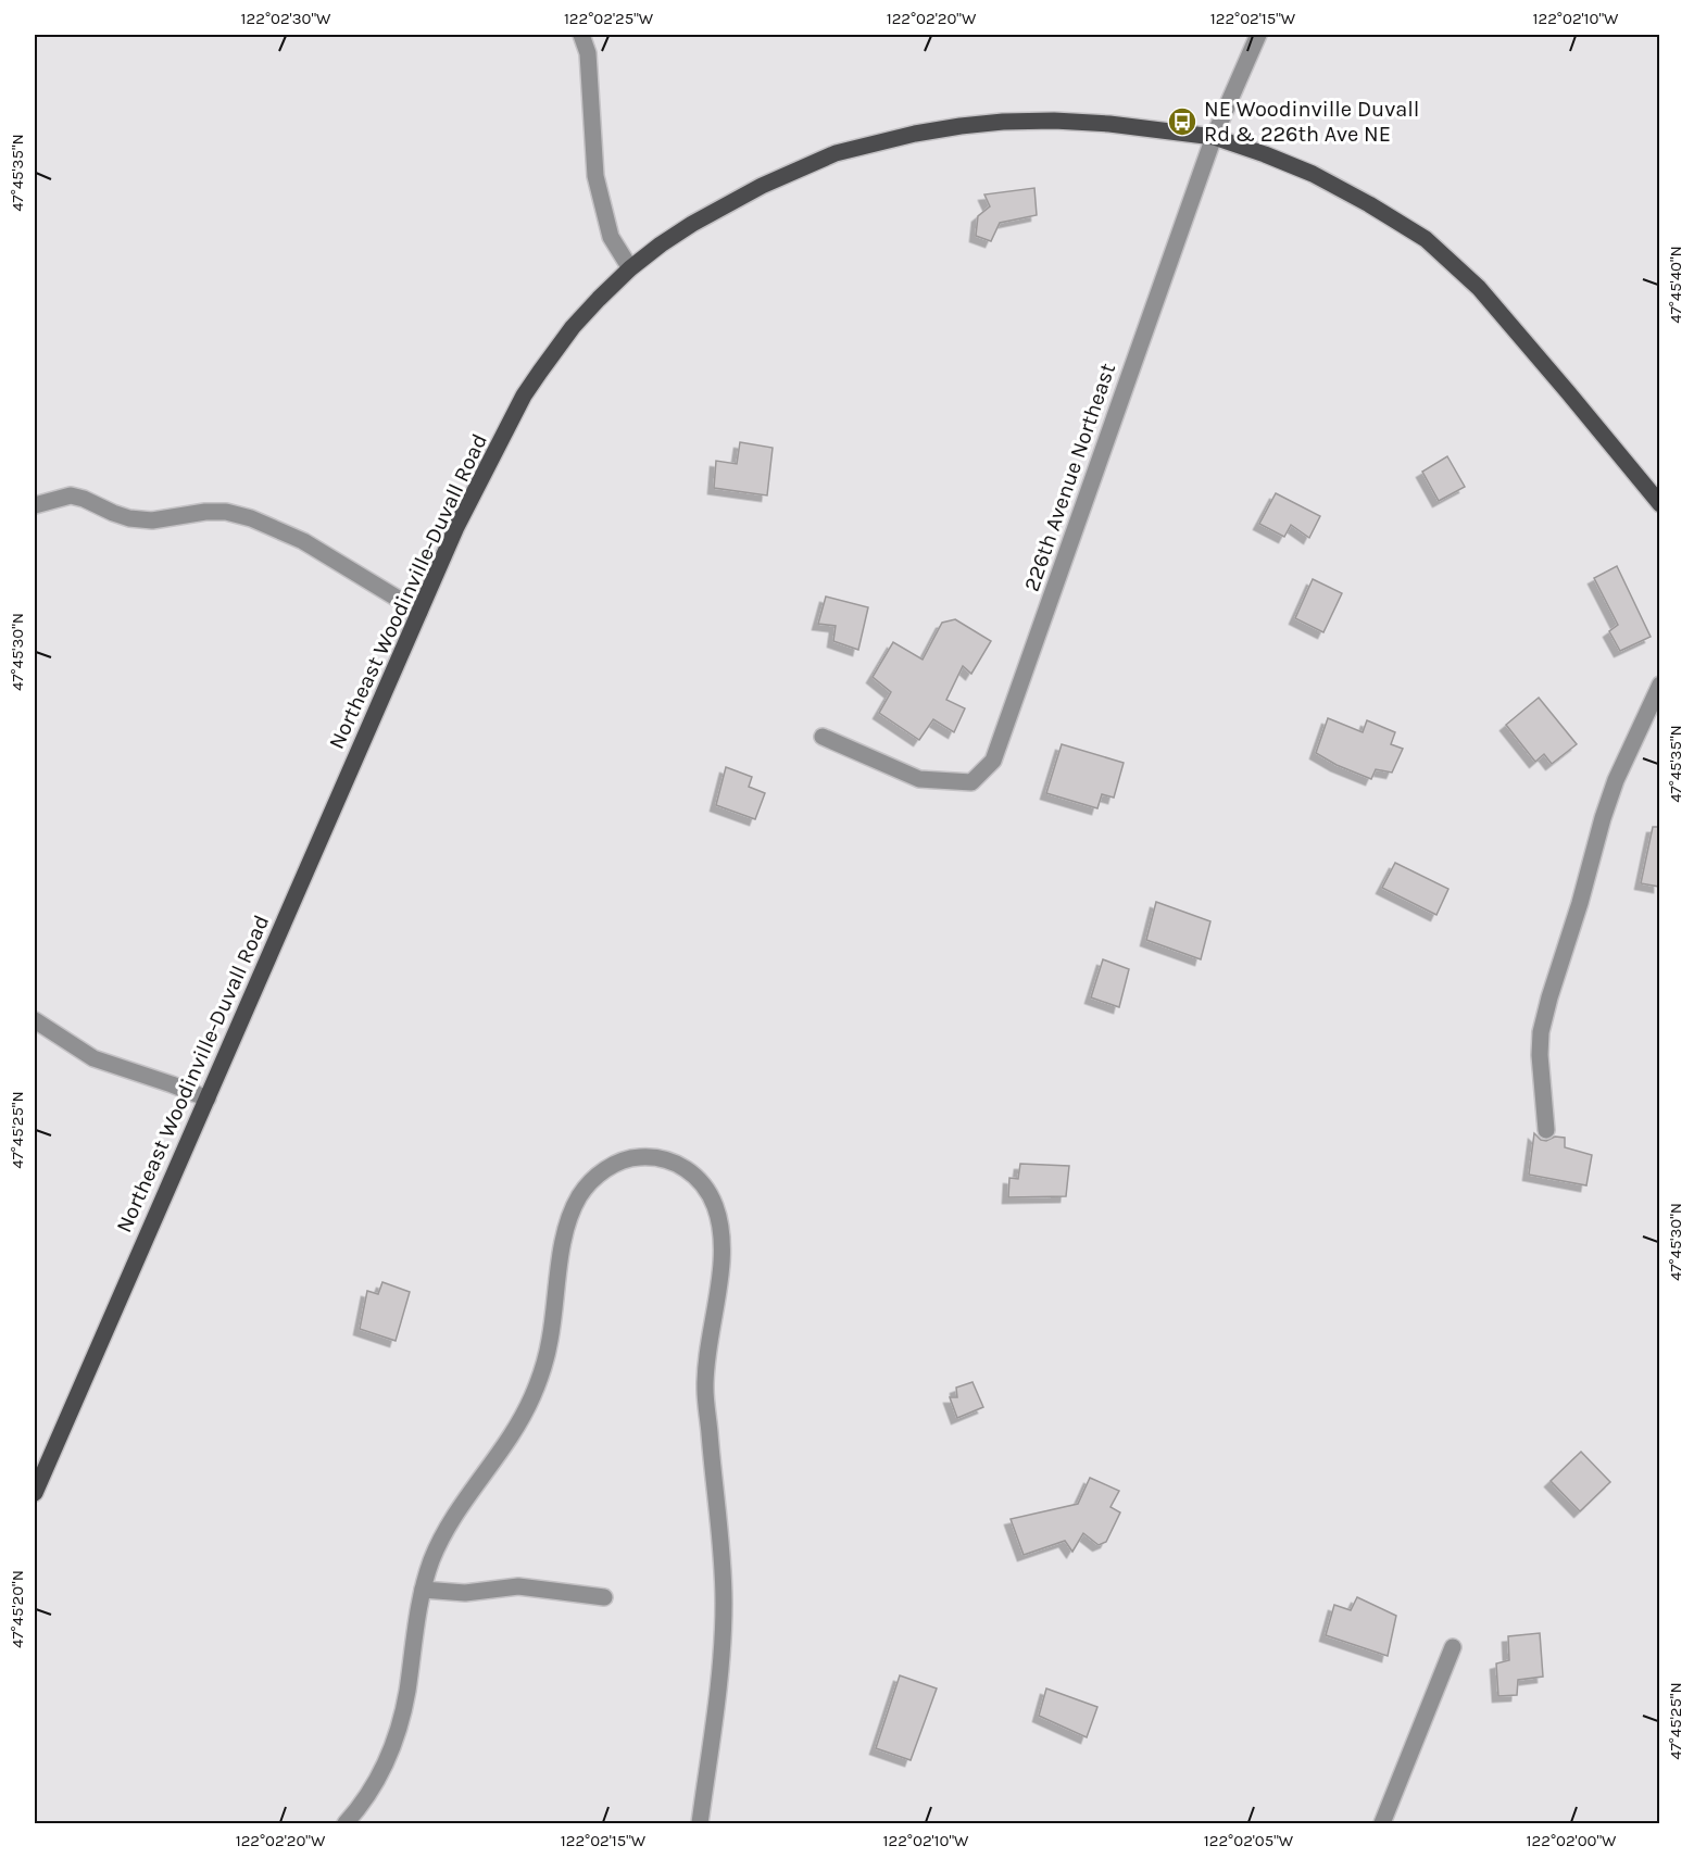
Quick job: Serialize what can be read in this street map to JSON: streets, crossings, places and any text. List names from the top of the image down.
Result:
{
  "streets": {
    "main road": ["Northeast Woodinville-Duvall Road"],
    "street": ["226th Avenue Northeast"]
  },
  "crossings": [
    ["226th Avenue Northeast", "Northeast Woodinville-Duvall Road"]
  ],
  "places": {
    "bus stop": ["NE Woodinville Duvall Rd & 226th Ave NE"]
  },
  "coordinates": [
    "122°02'30\"W",
    "122°02'25\"W",
    "122°02'20\"W",
    "122°02'15\"W",
    "122°02'10\"W",
    "47°45'35\"N",
    "47°45'40\"N",
    "47°45'30\"N",
    "47°45'25\"N",
    "47°45'20\"N",
    "122°02'05\"W",
    "122°02'00\"W"
  ]
}
